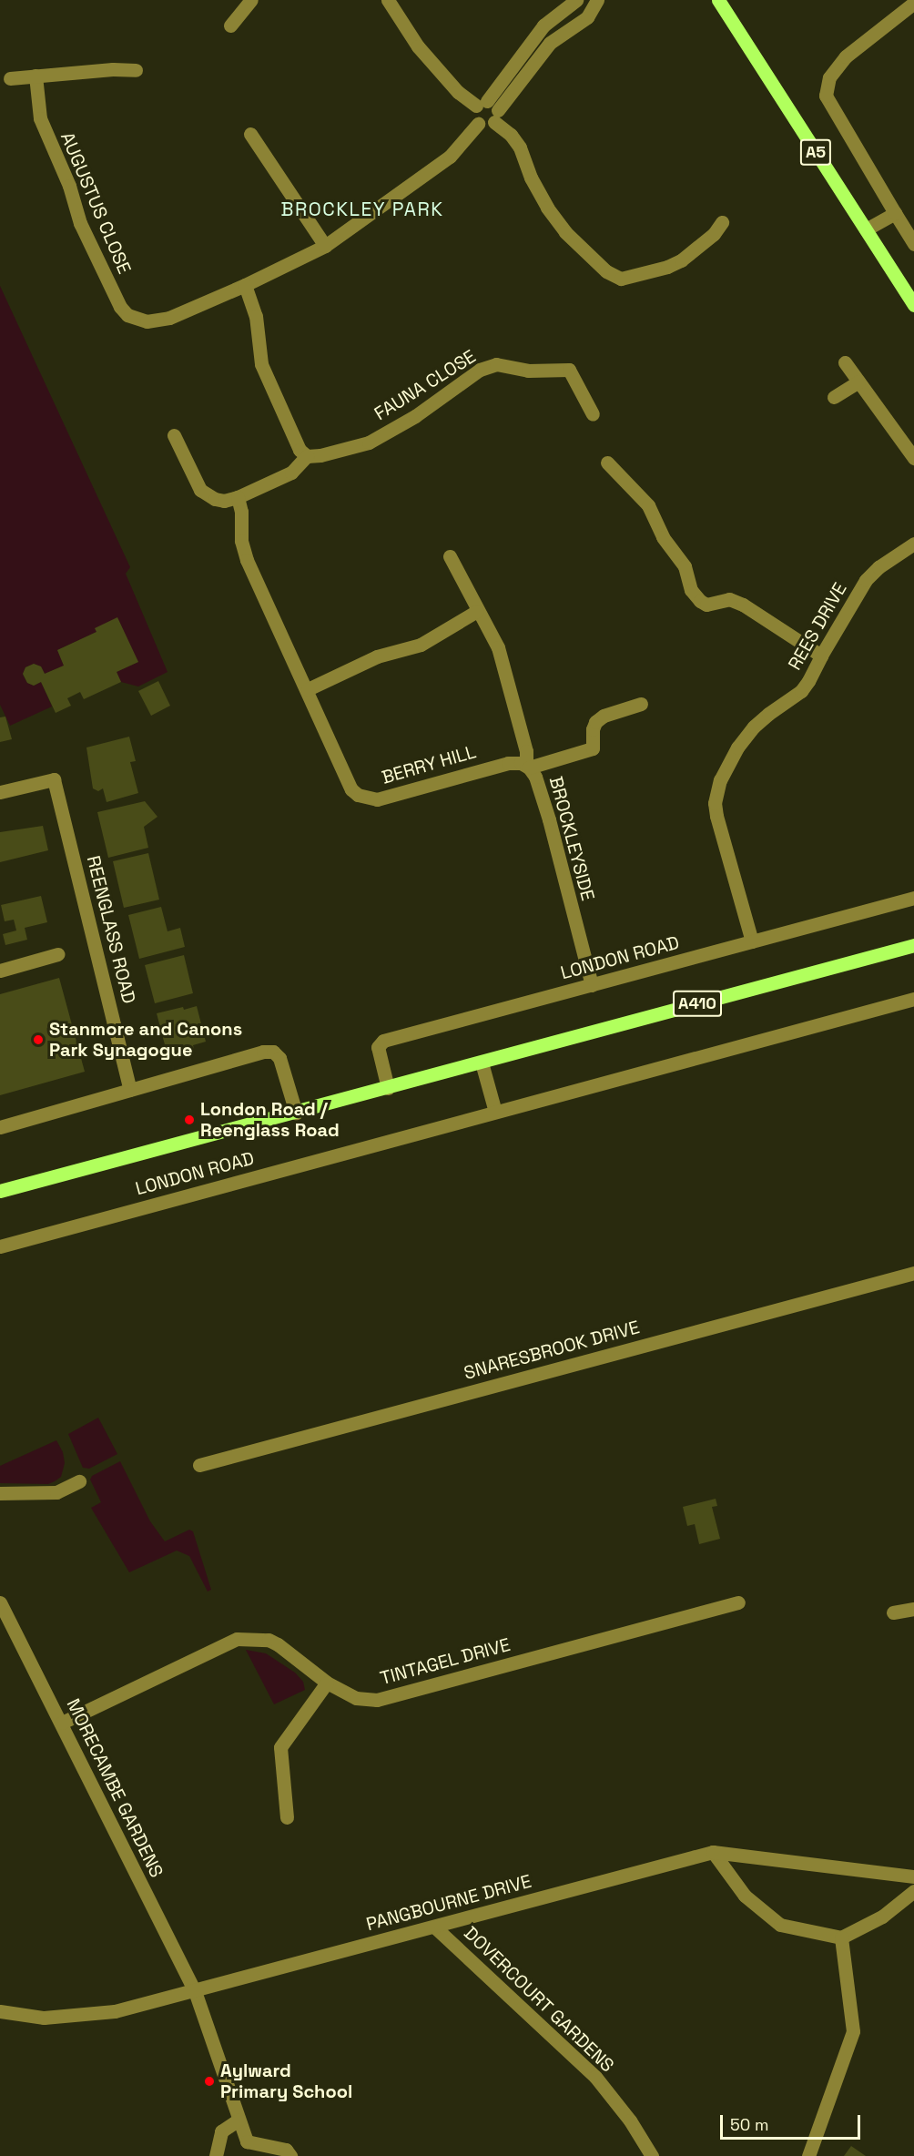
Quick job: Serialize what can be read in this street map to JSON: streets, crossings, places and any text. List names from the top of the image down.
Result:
{
  "streets": {
    "main road": ["A5", "LONDON ROAD", "A410"],
    "street": [
      "AUGUSTUS CLOSE",
      "FAUNA CLOSE",
      "REES DRIVE",
      "BERRY HILL",
      "BROCKLEYSIDE",
      "REENGLASS ROAD",
      "SNARESBROOK DRIVE",
      "TINTAGEL DRIVE",
      "MORECAMBE GARDENS",
      "PANGBOURNE DRIVE",
      "DOVERCOURT GARDENS"
    ]
  },
  "crossings": [
    ["REES DRIVE", "LONDON ROAD"],
    ["BERRY HILL", "BROCKLEYSIDE"],
    ["BROCKLEYSIDE", "LONDON ROAD"],
    ["TINTAGEL DRIVE", "MORECAMBE GARDENS"],
    ["MORECAMBE GARDENS", "PANGBOURNE DRIVE"],
    ["PANGBOURNE DRIVE", "DOVERCOURT GARDENS"]
  ],
  "districts": ["BROCKLEY PARK"],
  "places": ["Stanmore and Canons Park Synagogue", "London Road / Reenglass Road", "Aylward Primary School"],
  "scale_bar": "50 m"
}
